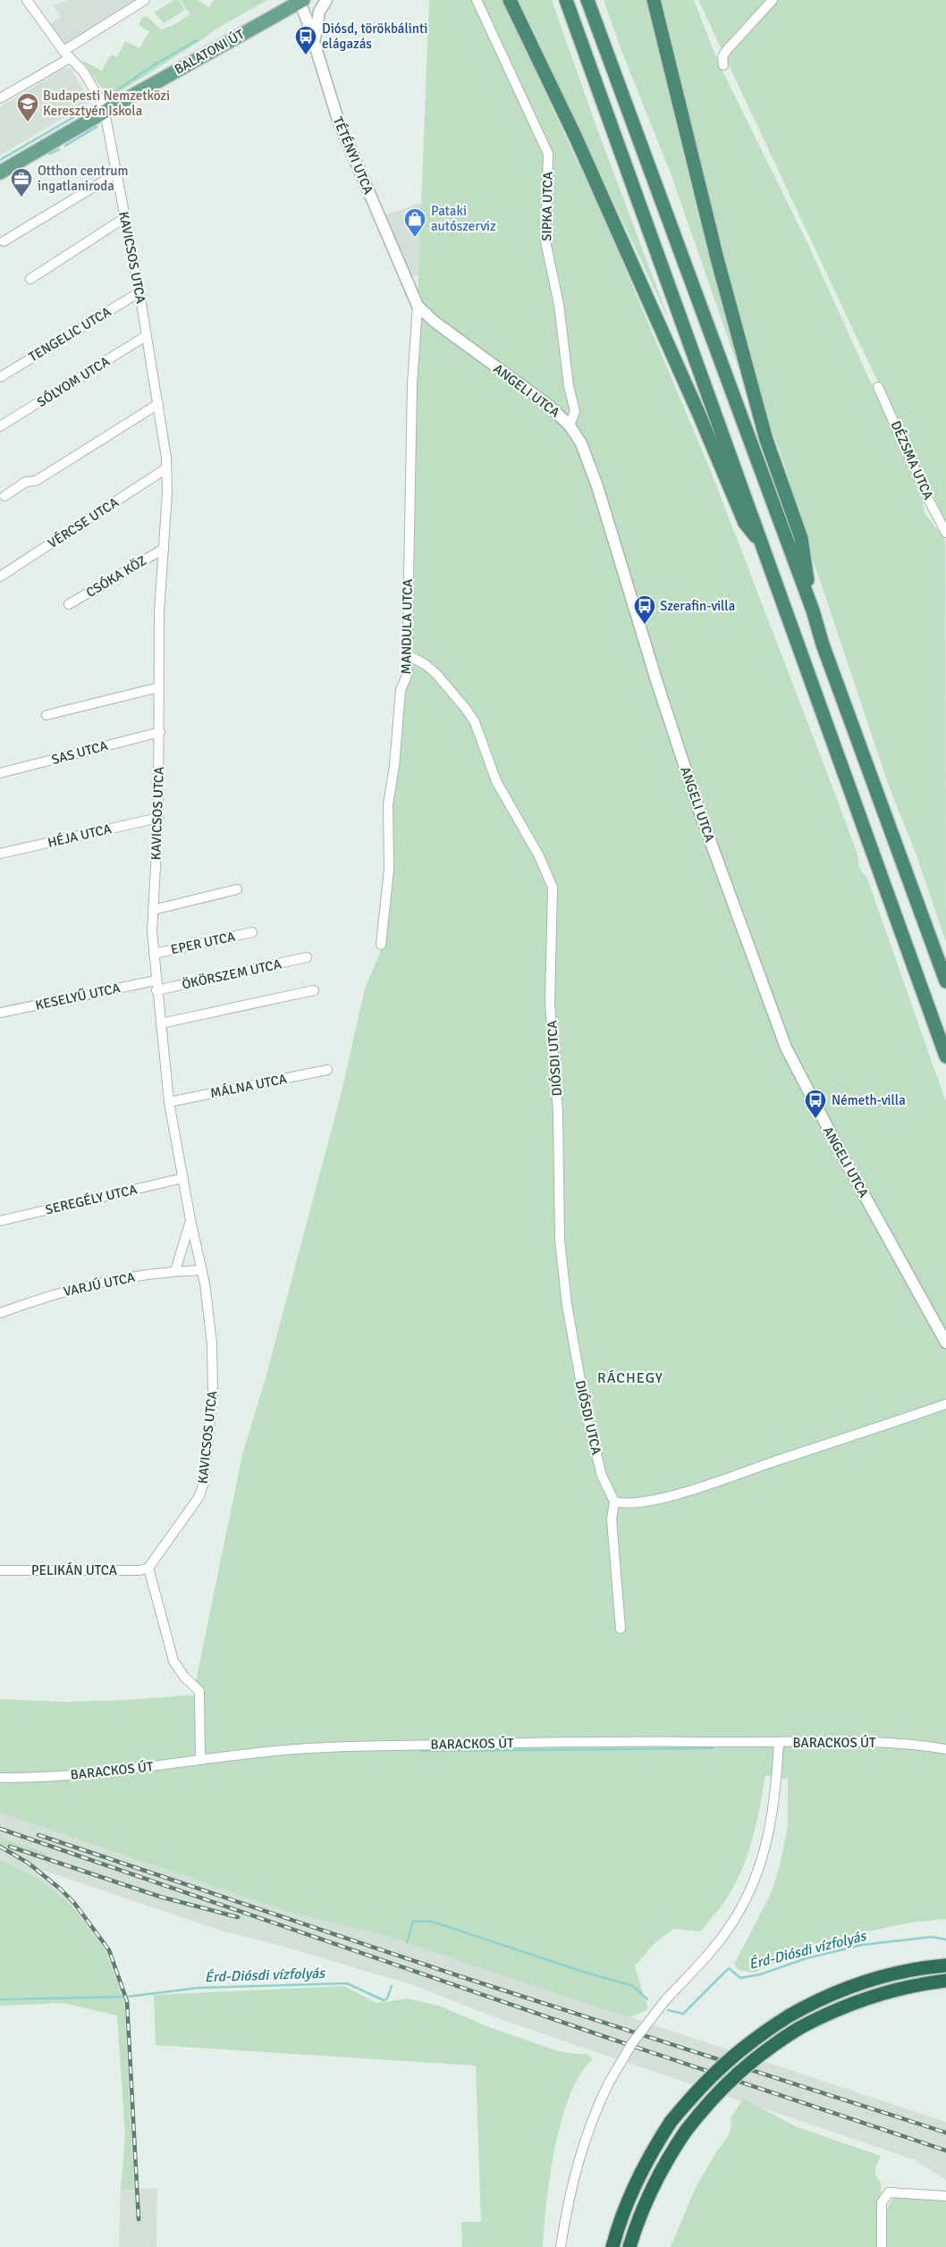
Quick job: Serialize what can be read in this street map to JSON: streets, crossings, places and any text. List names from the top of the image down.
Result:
{
  "streets": {
    "main road": ["BALATONI ÚT"],
    "street": [
      "TÉTÉNYI UTCA",
      "SIPKA UTCA",
      "KAVICSOS UTCA",
      "TENGELIC UTCA",
      "SÓLYOM UTCA",
      "ANGELI UTCA",
      "DÉZSMA UTCA",
      "VÉRCSE UTCA",
      "CSÓKA KÖZ",
      "MANDULA UTCA",
      "SAS UTCA",
      "HÉJA UTCA",
      "EPER UTCA",
      "ÖKÖRSZEM UTCA",
      "KESELYŰ UTCA",
      "DIÓSDI UTCA",
      "MÁLNA UTCA",
      "SEREGÉLY UTCA",
      "VARJÚ UTCA",
      "PELIKÁN UTCA",
      "BARACKOS ÚT"
    ]
  },
  "crossings": [
    ["BALATONI ÚT", "TÉTÉNYI UTCA"],
    ["BALATONI ÚT", "KAVICSOS UTCA"],
    ["TÉTÉNYI UTCA", "ANGELI UTCA"],
    ["TÉTÉNYI UTCA", "MANDULA UTCA"],
    ["SIPKA UTCA", "ANGELI UTCA"],
    ["KAVICSOS UTCA", "TENGELIC UTCA"],
    ["KAVICSOS UTCA", "SÓLYOM UTCA"],
    ["KAVICSOS UTCA", "VÉRCSE UTCA"],
    ["KAVICSOS UTCA", "CSÓKA KÖZ"],
    ["KAVICSOS UTCA", "SAS UTCA"],
    ["KAVICSOS UTCA", "HÉJA UTCA"],
    ["KAVICSOS UTCA", "EPER UTCA"],
    ["KAVICSOS UTCA", "ÖKÖRSZEM UTCA"],
    ["KAVICSOS UTCA", "KESELYŰ UTCA"],
    ["KAVICSOS UTCA", "MÁLNA UTCA"],
    ["KAVICSOS UTCA", "SEREGÉLY UTCA"],
    ["KAVICSOS UTCA", "VARJÚ UTCA"],
    ["KAVICSOS UTCA", "PELIKÁN UTCA"],
    ["ANGELI UTCA", "MANDULA UTCA"],
    ["MANDULA UTCA", "DIÓSDI UTCA"]
  ],
  "districts": ["RÁCHEGY"],
  "water": ["Érd-Diósdi vízfolyás"],
  "places": {
    "bus stop": ["Diósd, törökbálinti elágazás", "Szerafin-villa", "Németh-villa"],
    "school or university": ["Budapesti Nemzetközi Keresztyén Iskola"],
    "office": ["Otthon centrum ingatlaniroda"],
    "shop": ["Pataki autószerviz"]
  }
}
